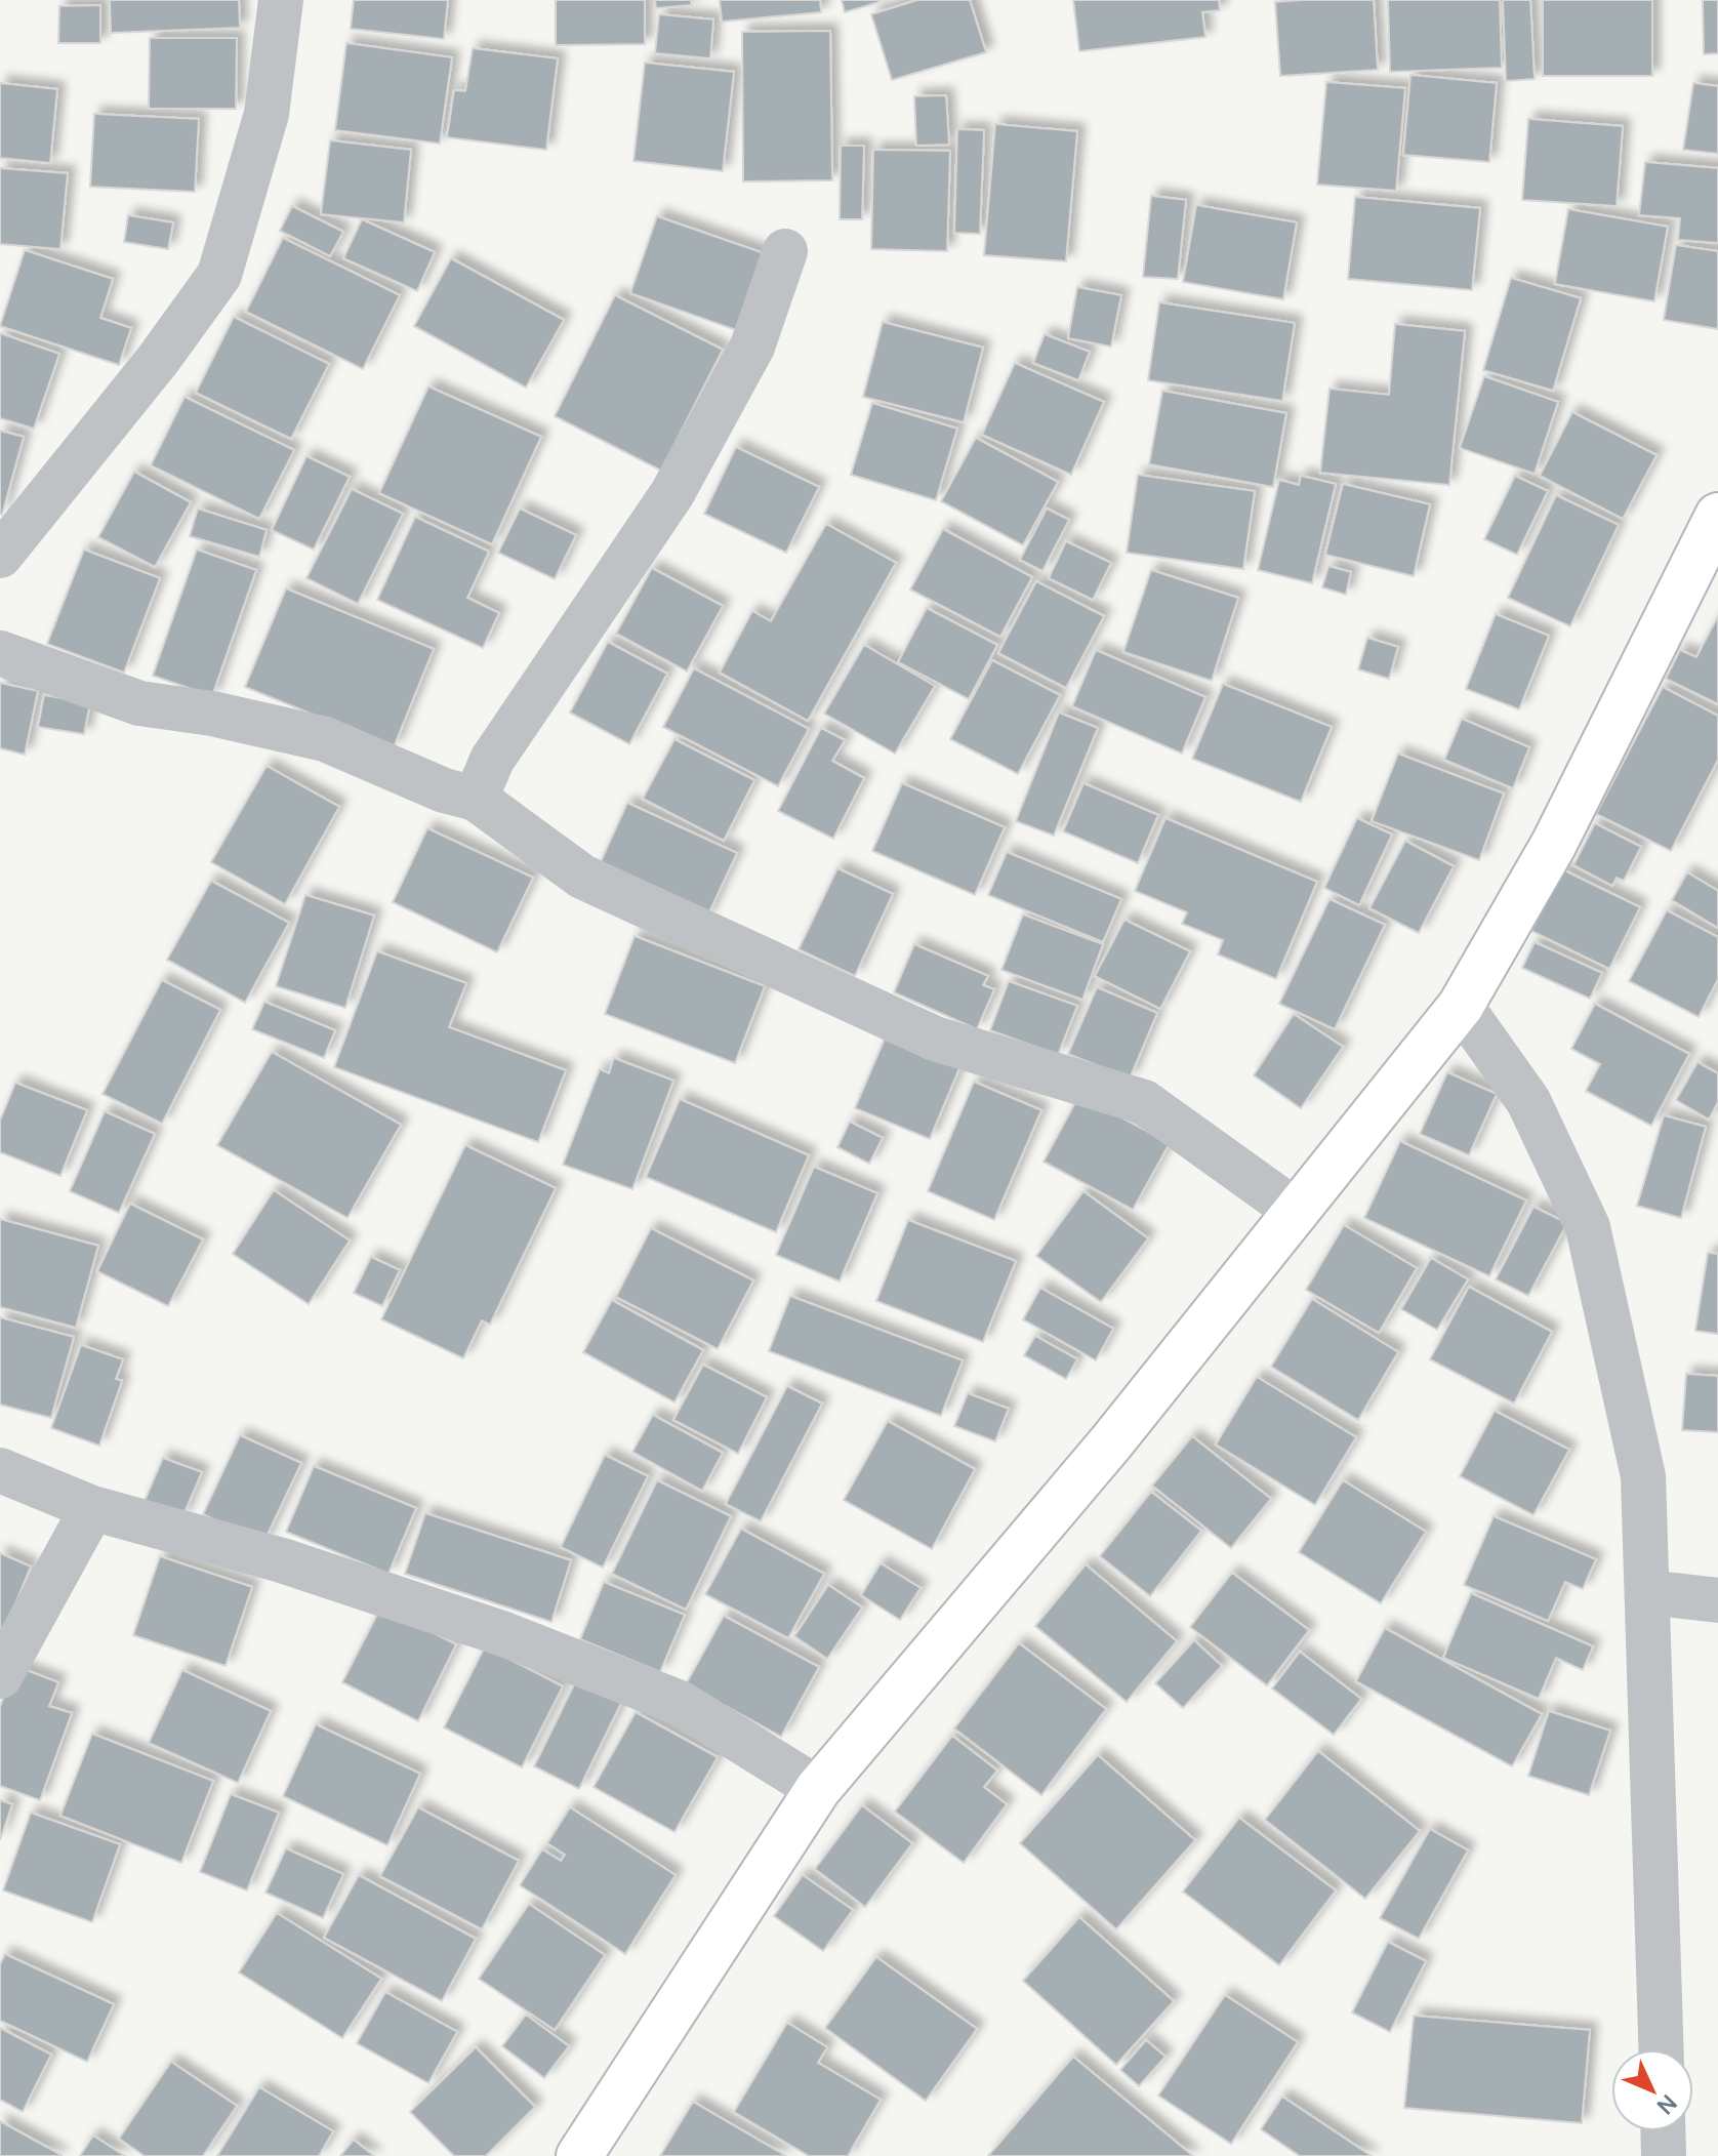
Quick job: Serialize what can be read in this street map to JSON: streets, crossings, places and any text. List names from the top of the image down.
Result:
{
  "north": "bottom right"
}
